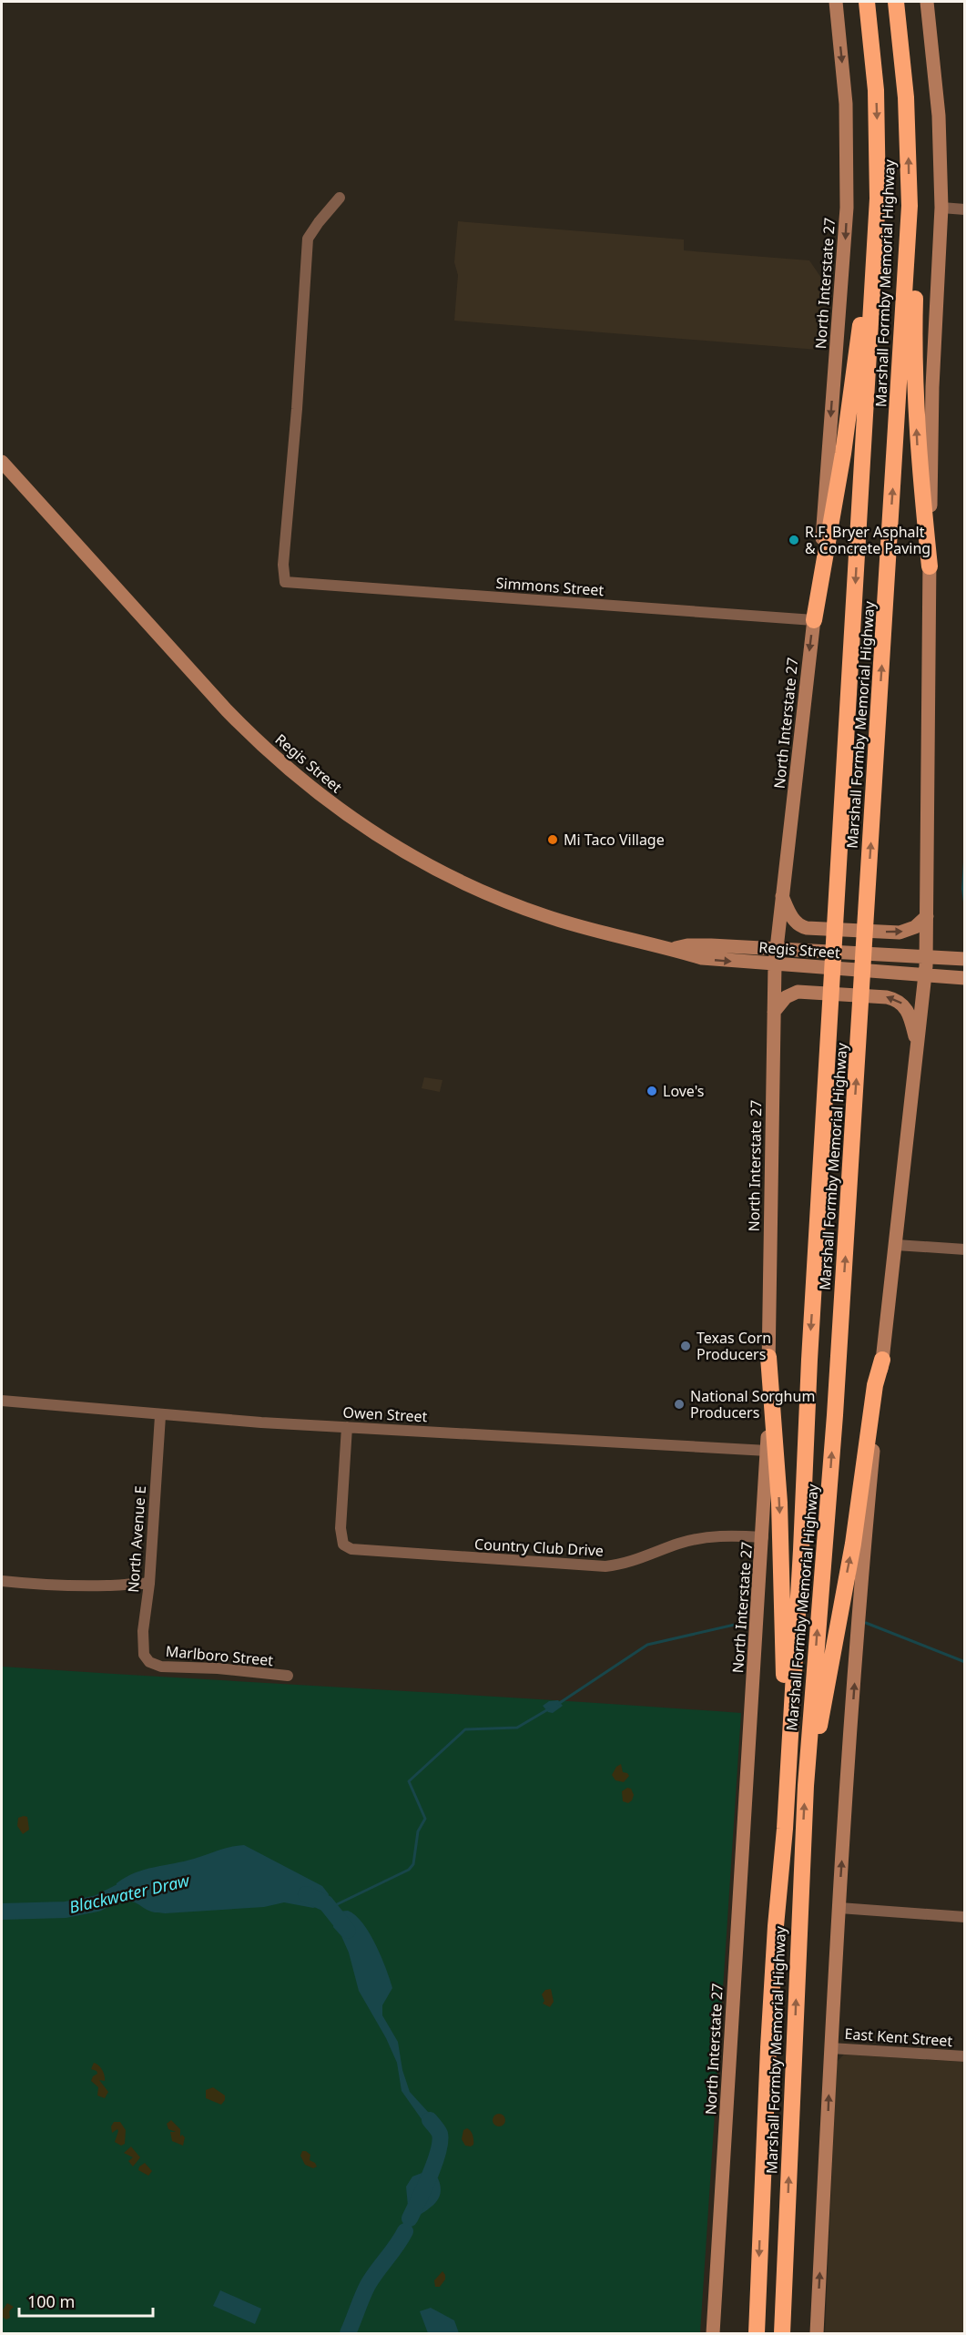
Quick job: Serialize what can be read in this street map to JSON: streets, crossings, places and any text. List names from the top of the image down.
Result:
{
  "streets": {
    "highway": ["Marshall Formby Memorial Highway"],
    "main road": ["North Interstate 27", "Regis Street"],
    "street": [
      "Simmons Street",
      "Owen Street",
      "North Avenue E",
      "Country Club Drive",
      "Marlboro Street",
      "East Kent Street"
    ]
  },
  "crossings": [
    ["North Interstate 27", "Simmons Street"],
    ["North Interstate 27", "Regis Street"],
    ["North Interstate 27", "Owen Street"],
    ["North Interstate 27", "Country Club Drive"],
    ["Owen Street", "North Avenue E"],
    ["Owen Street", "Country Club Drive"],
    ["North Avenue E", "Marlboro Street"]
  ],
  "water": ["Blackwater Draw"],
  "places": [
    "R.F. Bryer Asphalt & Concrete Paving",
    "Mi Taco Village",
    "Love's",
    "Texas Corn Producers",
    "National Sorghum Producers"
  ],
  "scale_bar": "100 m"
}
